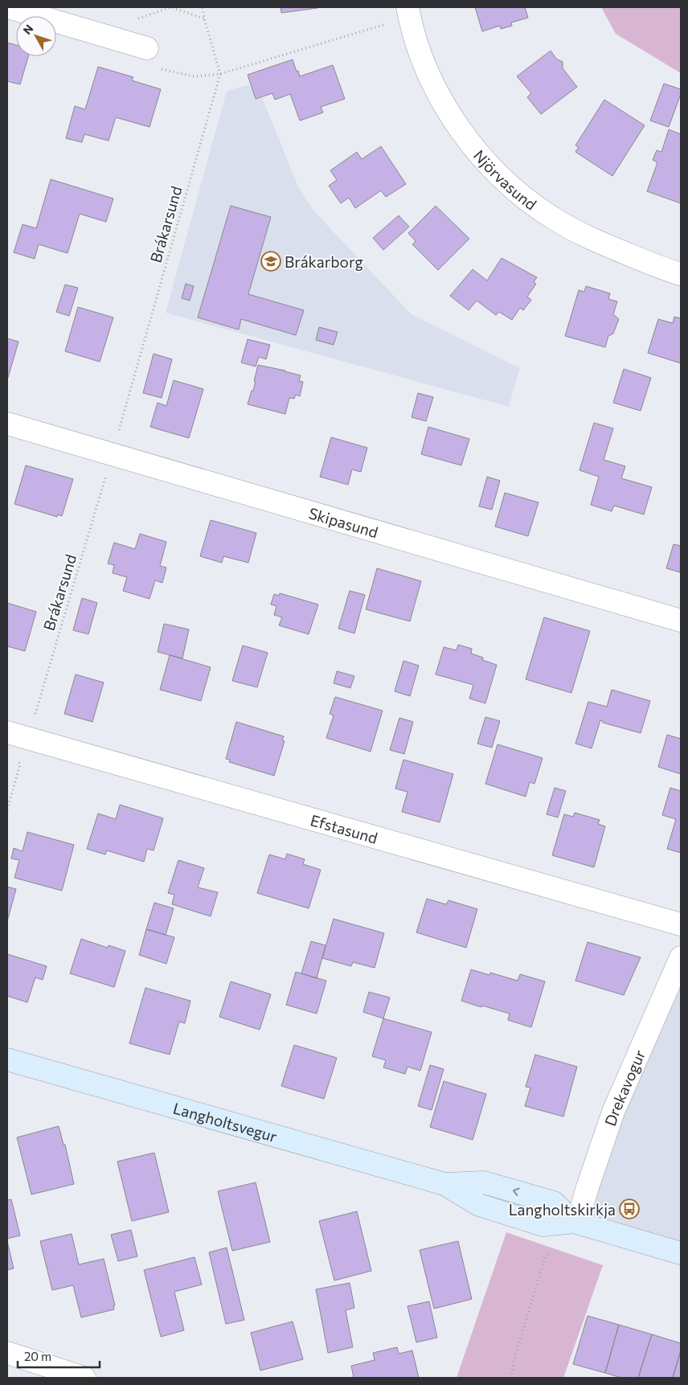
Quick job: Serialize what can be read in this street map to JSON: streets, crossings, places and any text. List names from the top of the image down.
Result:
{
  "streets": {
    "street": [
      "Njörvasund",
      "Skipasund",
      "Efstasund",
      "Drekavogur",
      "Langholtsvegur"
    ],
    "path": ["Brákarsund"]
  },
  "crossings": [
    ["Drekavogur", "Langholtsvegur"]
  ],
  "places": {
    "school or university": ["Brákarborg"],
    "bus stop": ["Langholtskirkja"]
  },
  "scale_bar": "20 m",
  "north": "top left"
}
